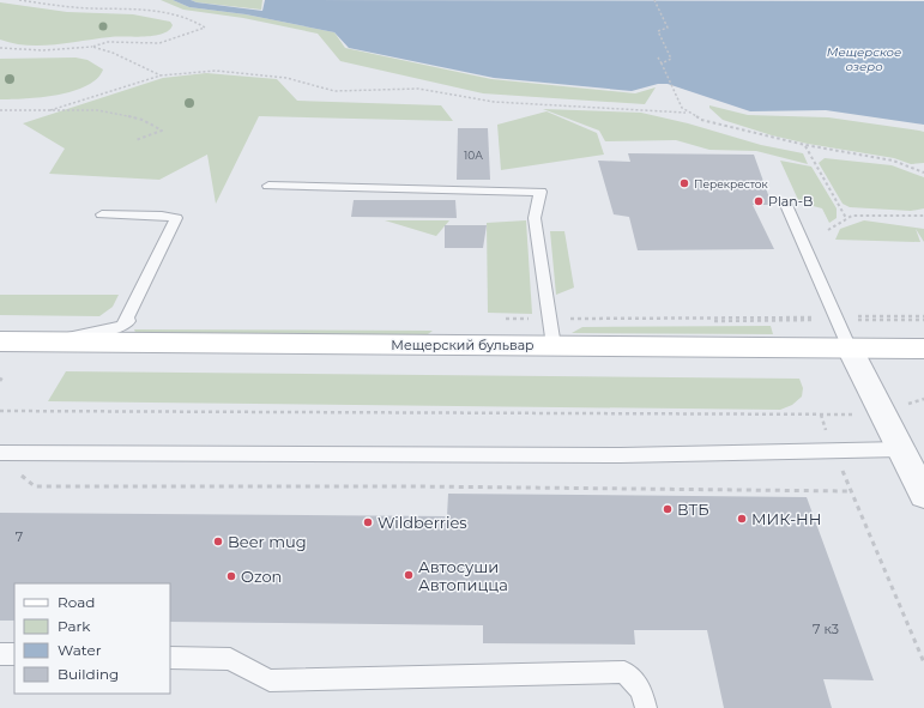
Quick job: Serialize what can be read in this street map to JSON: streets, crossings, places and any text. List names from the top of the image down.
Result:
{
  "streets": {
    "main road": ["Мещерский бульвар"]
  },
  "water": ["Мещерское озеро"],
  "places": [
    "Перекресток",
    "Plan-B",
    "ВТБ",
    "МИК-НН",
    "Wildberries",
    "Beer mug",
    "Автосуши Автопицца",
    "Ozon"
  ],
  "house_numbers": ["10А", "7", "7 к3"],
  "legend": [
    "Road",
    "Park",
    "Water",
    "Building"
  ]
}
